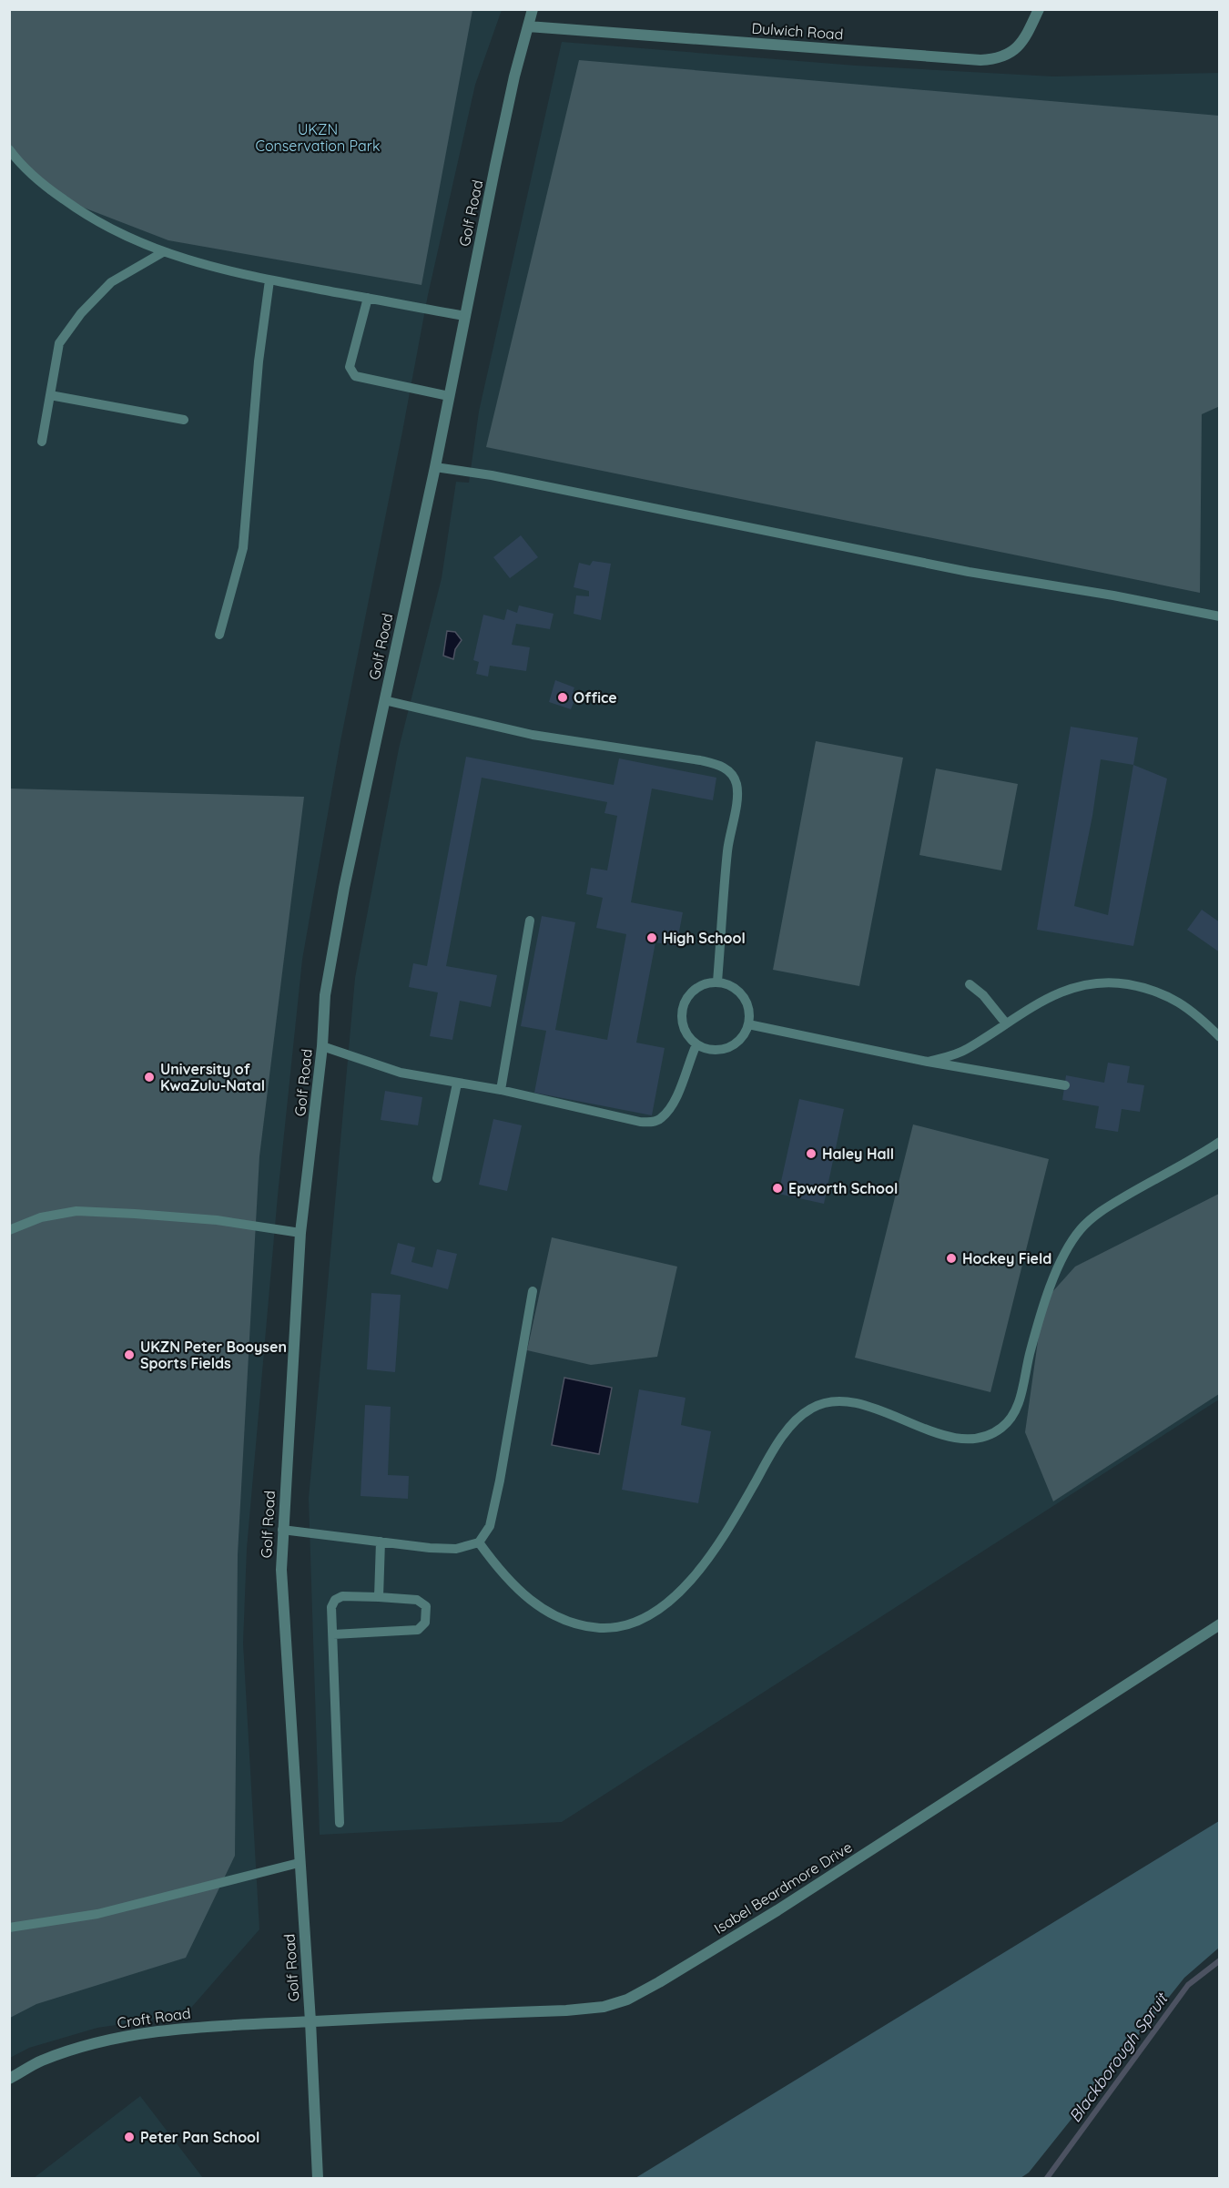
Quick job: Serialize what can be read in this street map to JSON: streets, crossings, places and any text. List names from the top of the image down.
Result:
{
  "streets": {
    "street": [
      "Dulwich Road",
      "Golf Road",
      "Isabel Beardmore Drive",
      "Croft Road"
    ]
  },
  "crossings": [
    ["Dulwich Road", "Golf Road"],
    ["Golf Road", "Isabel Beardmore Drive"],
    ["Golf Road", "Croft Road"],
    ["Isabel Beardmore Drive", "Croft Road"]
  ],
  "water": ["Blackborough Spruit"],
  "parks": ["UKZN Conservation Park"],
  "places": [
    "Office",
    "High School",
    "University of KwaZulu-Natal",
    "Haley Hall",
    "Epworth School",
    "Hockey Field",
    "UKZN Peter Booysen Sports Fields",
    "Peter Pan School"
  ]
}
